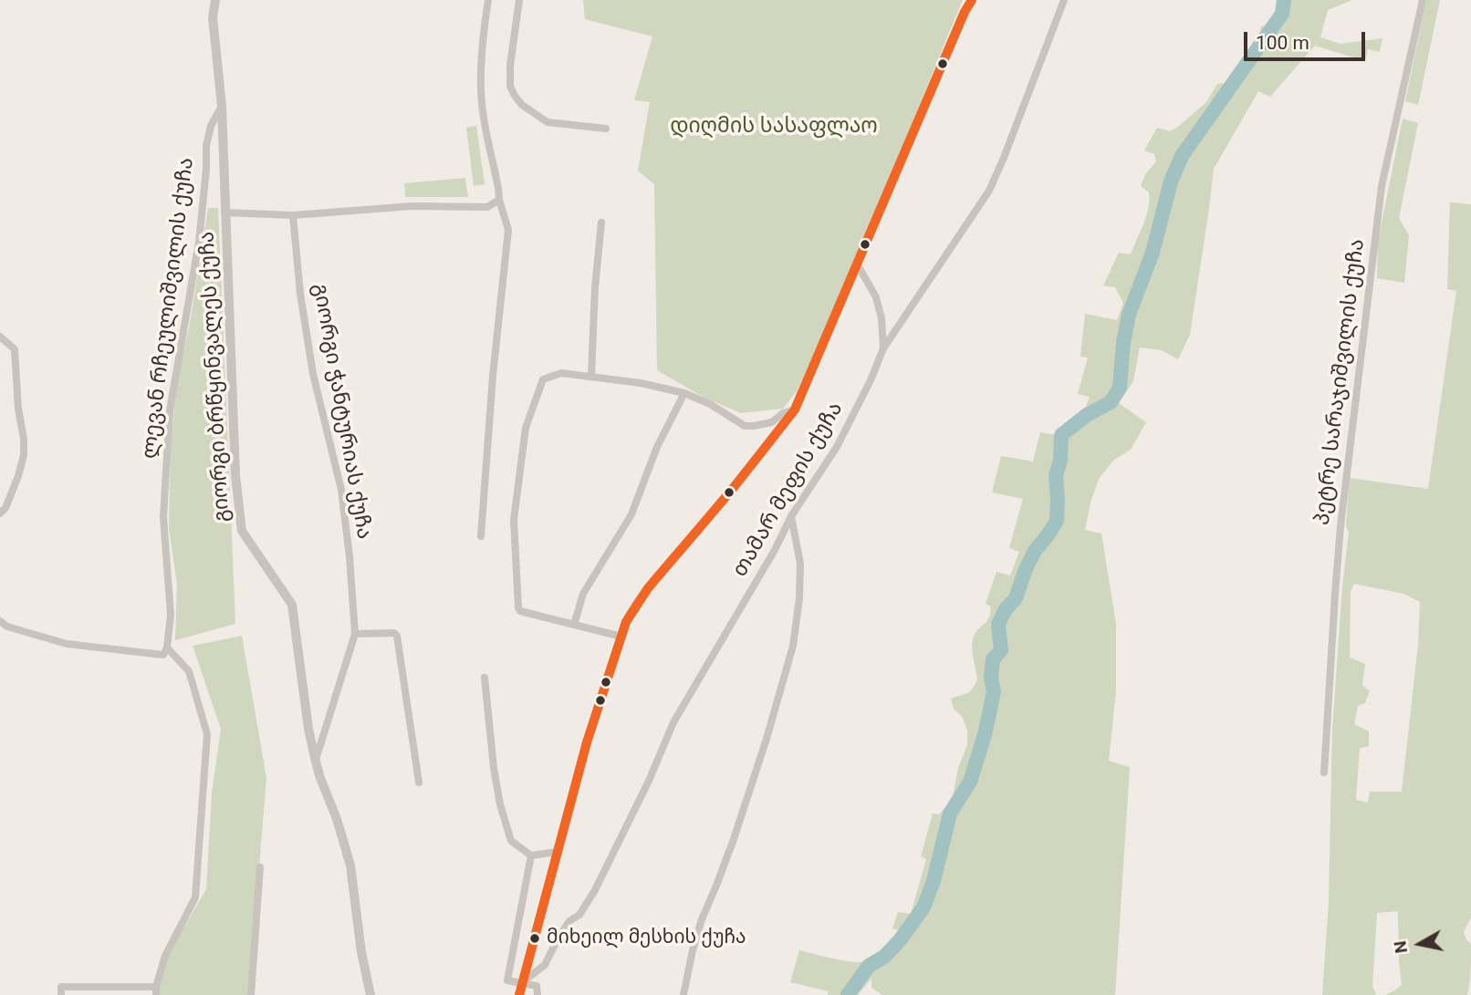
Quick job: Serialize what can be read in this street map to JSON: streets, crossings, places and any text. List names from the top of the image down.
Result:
{
  "streets": {
    "street": [
      "ლევან რჩეულიშვილის ქუჩა",
      "გიორგი ბრწყინვალეს ქუჩა",
      "პეტრე სარაჯიშვილის ქუჩა",
      "გიორგი ჭანტურიას ქუჩა",
      "თამარ მეფის ქუჩა"
    ]
  },
  "crossings": [
    ["ლევან რჩეულიშვილის ქუჩა", "გიორგი ბრწყინვალეს ქუჩა"],
    ["გიორგი ბრწყინვალეს ქუჩა", "გიორგი ჭანტურიას ქუჩა"]
  ],
  "parks": ["დიღმის სასაფლაო"],
  "places": ["მიხეილ მესხის ქუჩა"],
  "scale_bar": "100 m",
  "north": "left"
}
